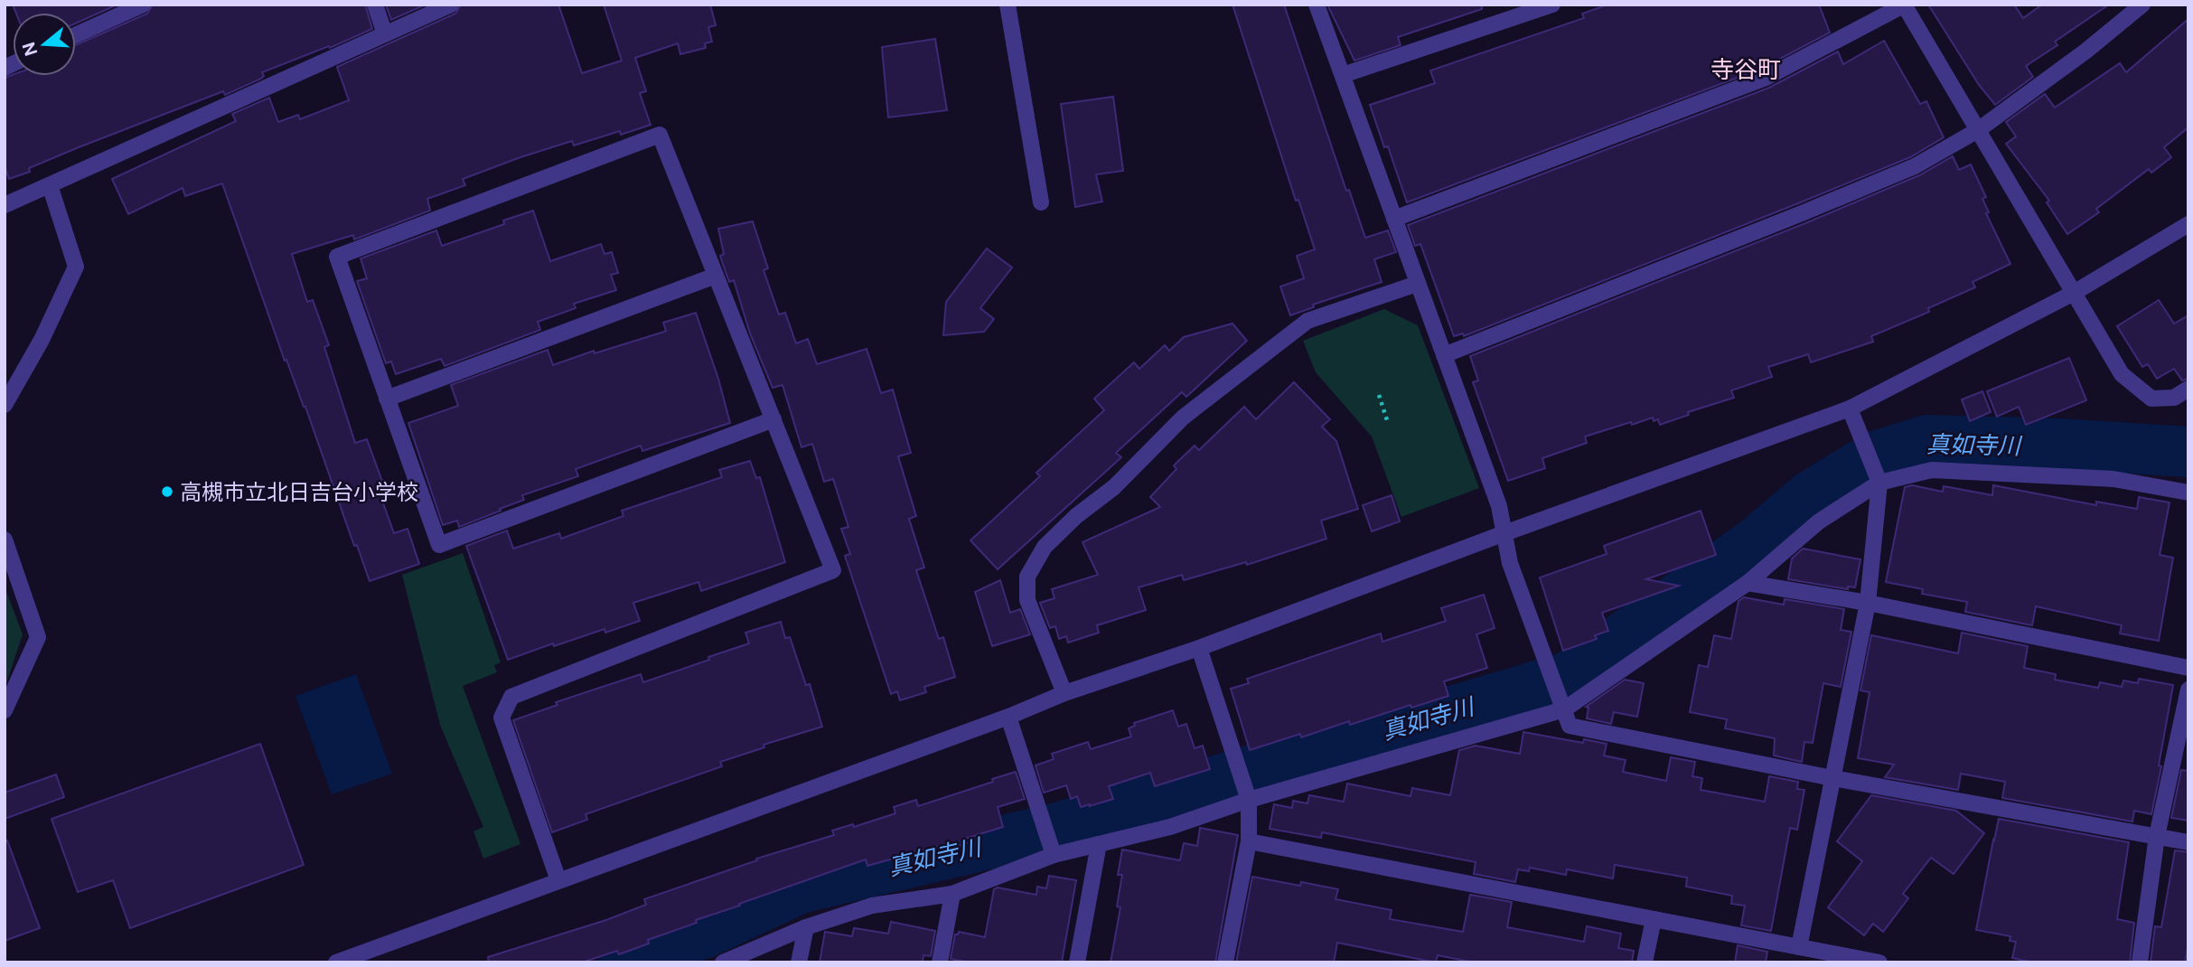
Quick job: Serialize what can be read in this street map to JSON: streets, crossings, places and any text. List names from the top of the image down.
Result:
{
  "districts": ["寺谷町"],
  "water": ["真如寺川"],
  "places": ["高槻市立北日吉台小学校"],
  "north": "left"
}
